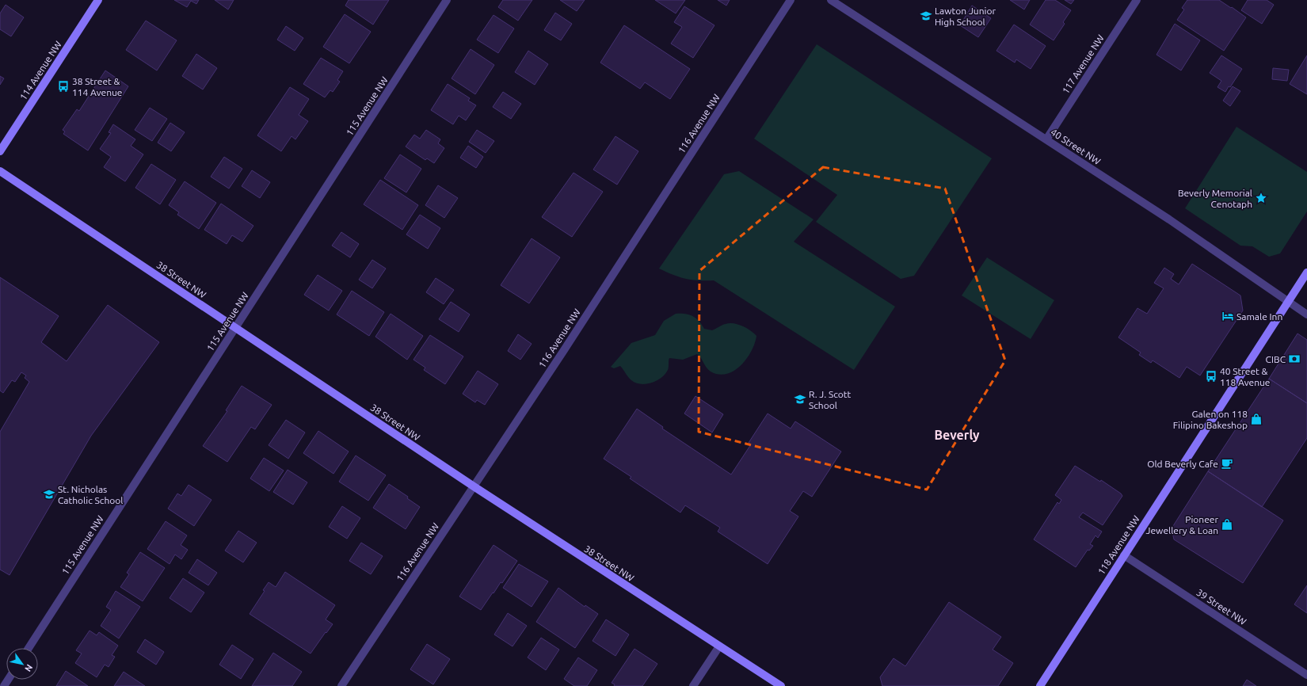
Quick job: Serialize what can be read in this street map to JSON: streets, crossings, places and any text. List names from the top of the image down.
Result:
{
  "streets": {
    "street": [
      "117 Avenue NW",
      "114 Avenue NW",
      "115 Avenue NW",
      "116 Avenue NW",
      "40 Street NW",
      "38 Street NW",
      "118 Avenue NW",
      "39 Street NW"
    ]
  },
  "crossings": [
    ["117 Avenue NW", "40 Street NW"],
    ["115 Avenue NW", "38 Street NW"],
    ["116 Avenue NW", "38 Street NW"],
    ["40 Street NW", "118 Avenue NW"],
    ["118 Avenue NW", "39 Street NW"]
  ],
  "districts": ["Beverly"],
  "places": {
    "school or university": ["Lawton Junior High School", "R. J. Scott School", "St. Nicholas Catholic School"],
    "bus stop": ["38 Street & 114 Avenue", "40 Street & 118 Avenue"],
    "place": ["Beverly Memorial Cenotaph"],
    "hotel": ["Samale Inn"],
    "bank": ["CIBC"],
    "shop": ["Galen on 118 Filipino Bakeshop", "Pioneer Jewellery & Loan"],
    "cafe": ["Old Beverly Cafe"]
  },
  "north": "bottom right"
}
